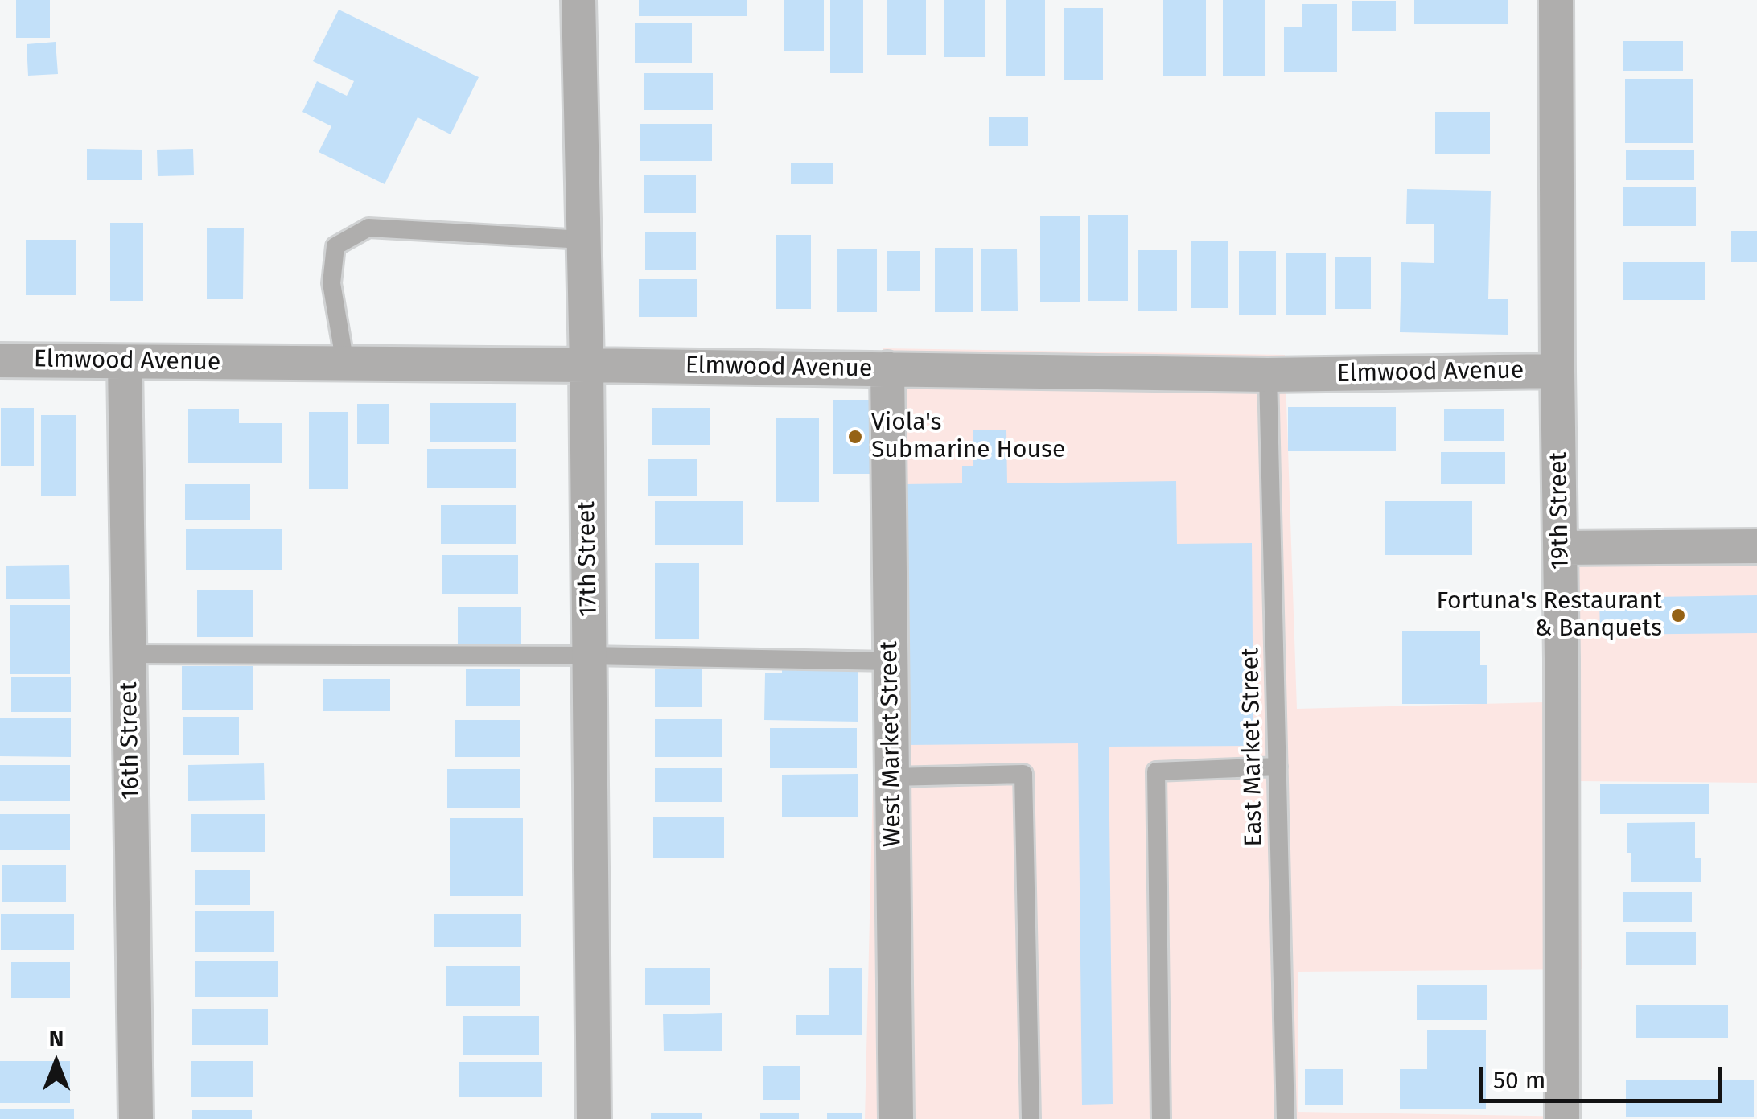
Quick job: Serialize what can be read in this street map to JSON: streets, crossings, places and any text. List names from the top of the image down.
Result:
{
  "streets": {
    "street": [
      "Elmwood Avenue",
      "19th Street",
      "17th Street",
      "16th Street",
      "West Market Street"
    ],
    "lane": ["East Market Street"]
  },
  "crossings": [
    ["Elmwood Avenue", "19th Street"],
    ["Elmwood Avenue", "17th Street"],
    ["Elmwood Avenue", "16th Street"],
    ["Elmwood Avenue", "West Market Street"],
    ["Elmwood Avenue", "East Market Street"]
  ],
  "places": ["Viola's Submarine House", "Fortuna's Restaurant & Banquets"],
  "scale_bar": "50 m",
  "north": "top"
}
